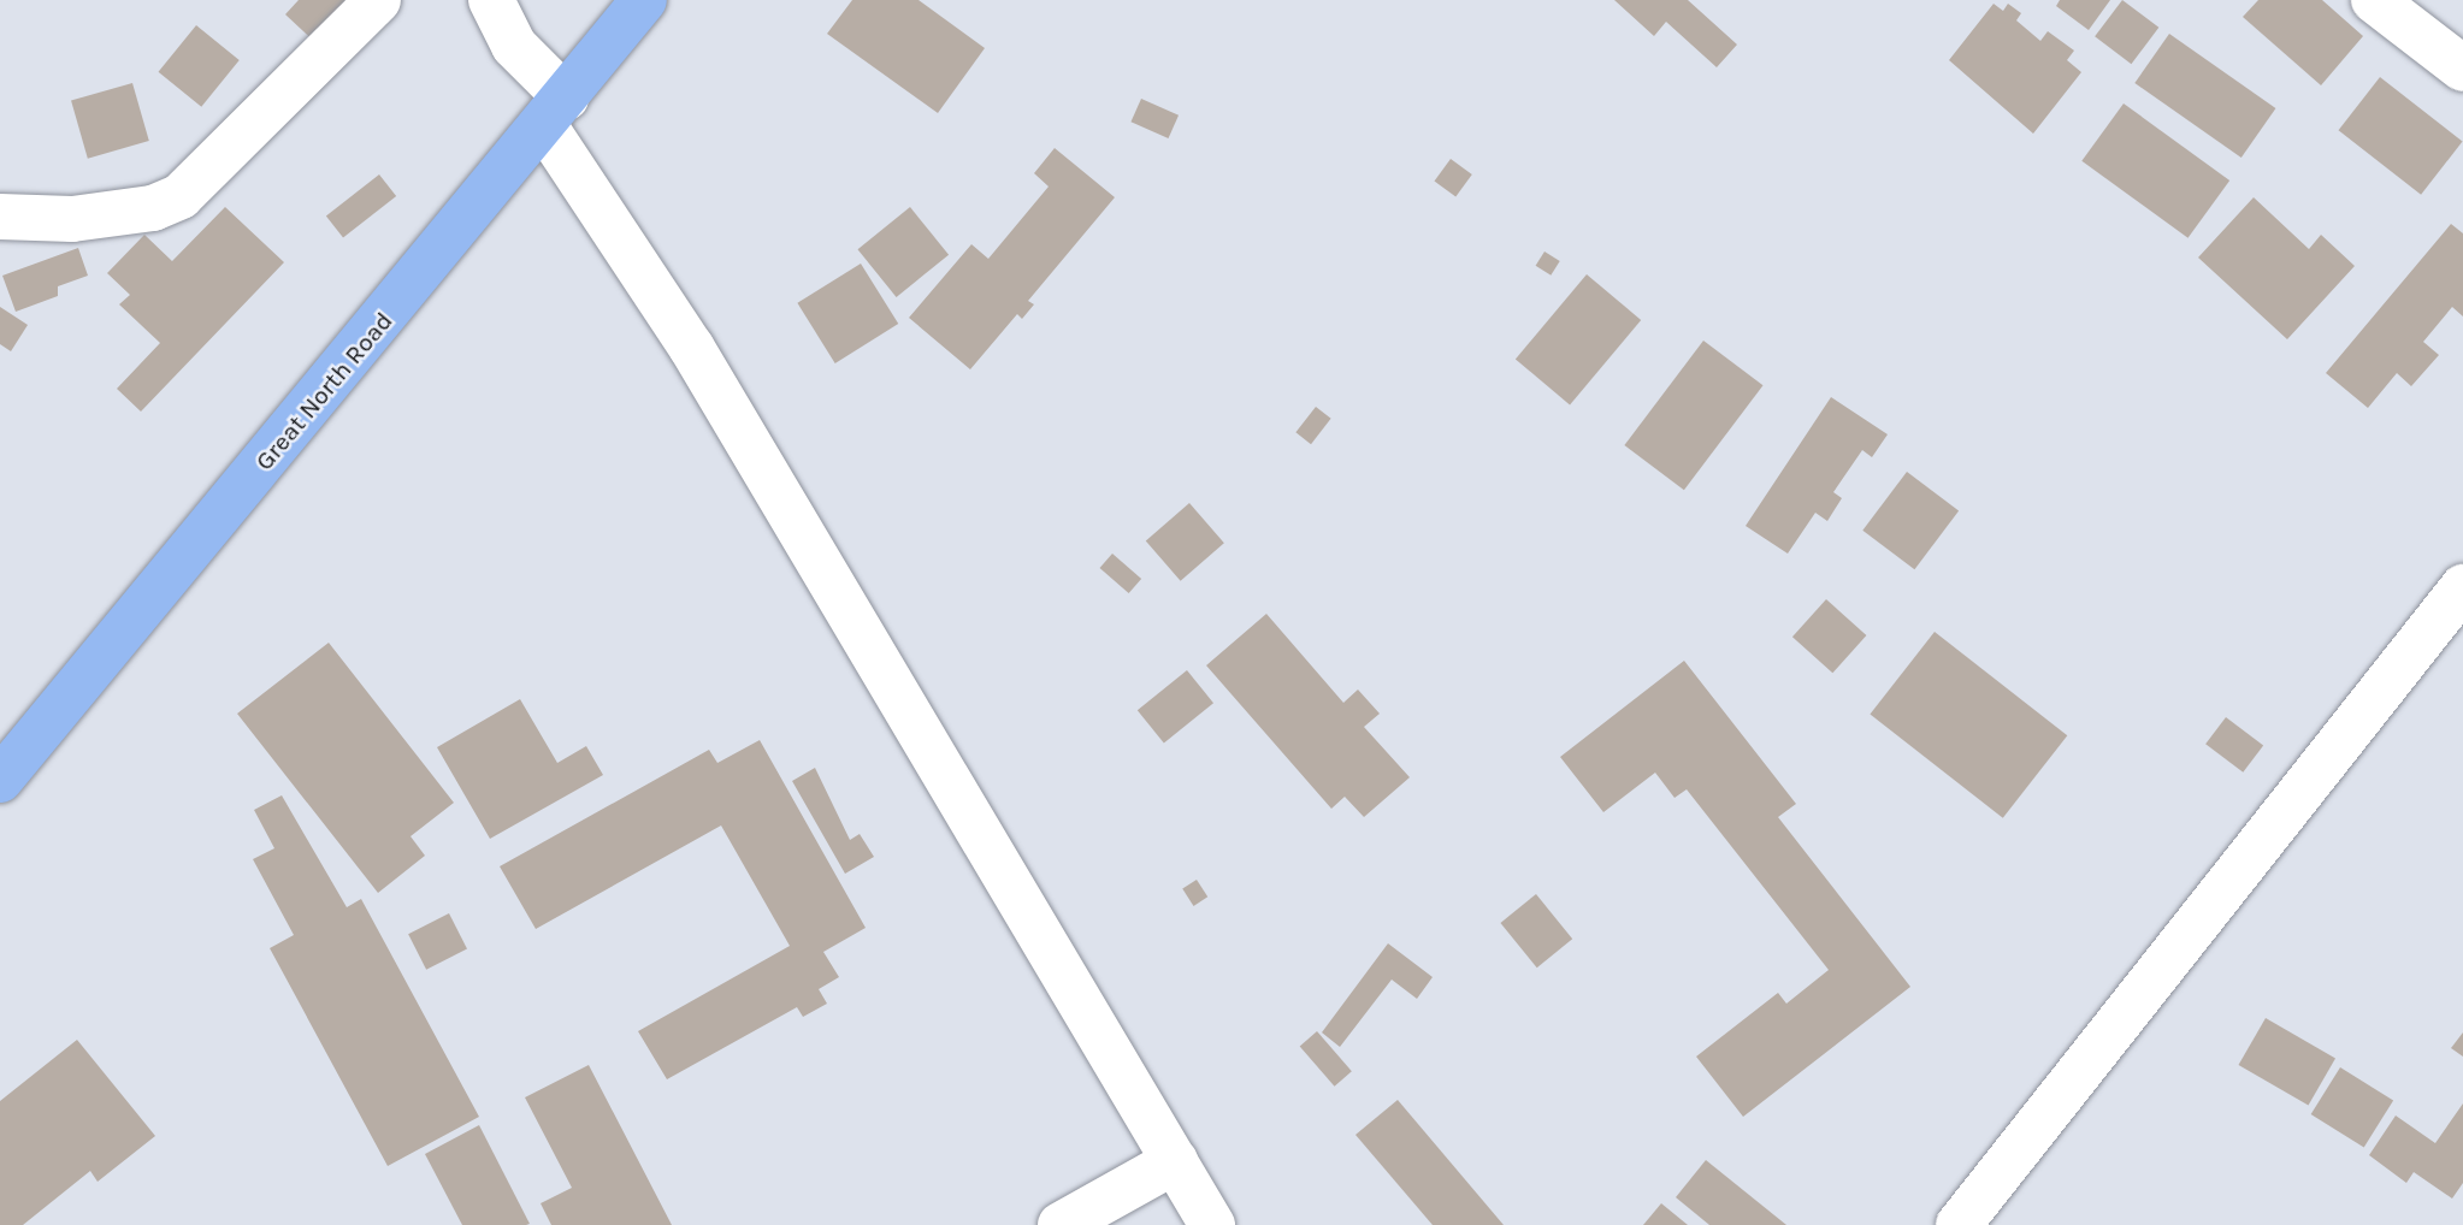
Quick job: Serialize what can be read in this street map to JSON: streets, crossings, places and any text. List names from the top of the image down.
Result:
{
  "streets": {
    "highway": ["Great North Road"]
  }
}
